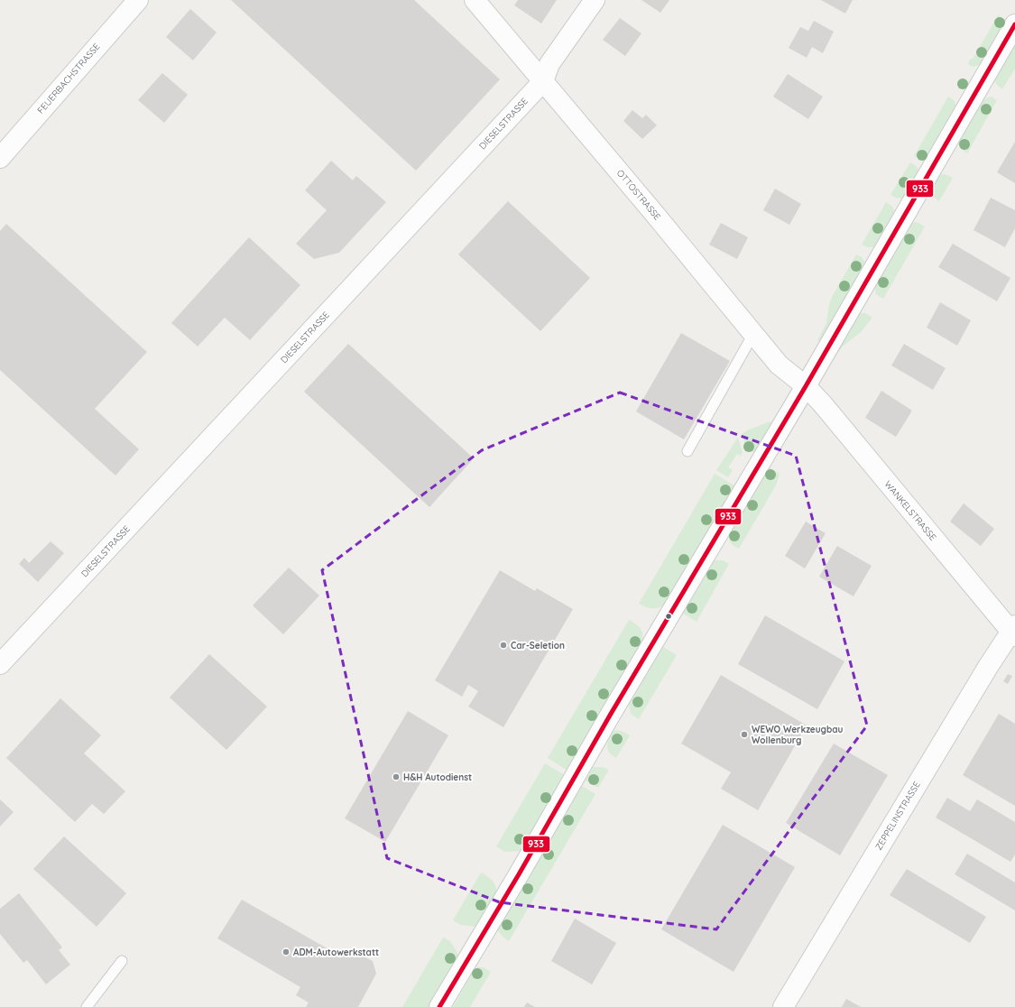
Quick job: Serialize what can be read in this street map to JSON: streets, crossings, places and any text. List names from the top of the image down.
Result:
{
  "streets": {
    "street": [
      "FEUERBACHSTRASSE",
      "DIESELSTRASSE",
      "OTTOSTRASSE",
      "WANKELSTRASSE",
      "ZEPPELINSTRASSE"
    ]
  },
  "crossings": [
    ["DIESELSTRASSE", "OTTOSTRASSE"],
    ["OTTOSTRASSE", "WANKELSTRASSE"],
    ["WANKELSTRASSE", "ZEPPELINSTRASSE"]
  ],
  "places": [
    "Car-Seletion",
    "WEWO Werkzeugbau Wollenburg",
    "H&H Autodienst",
    "ADM-Autowerkstatt"
  ],
  "lines": ["transit line 933"]
}
